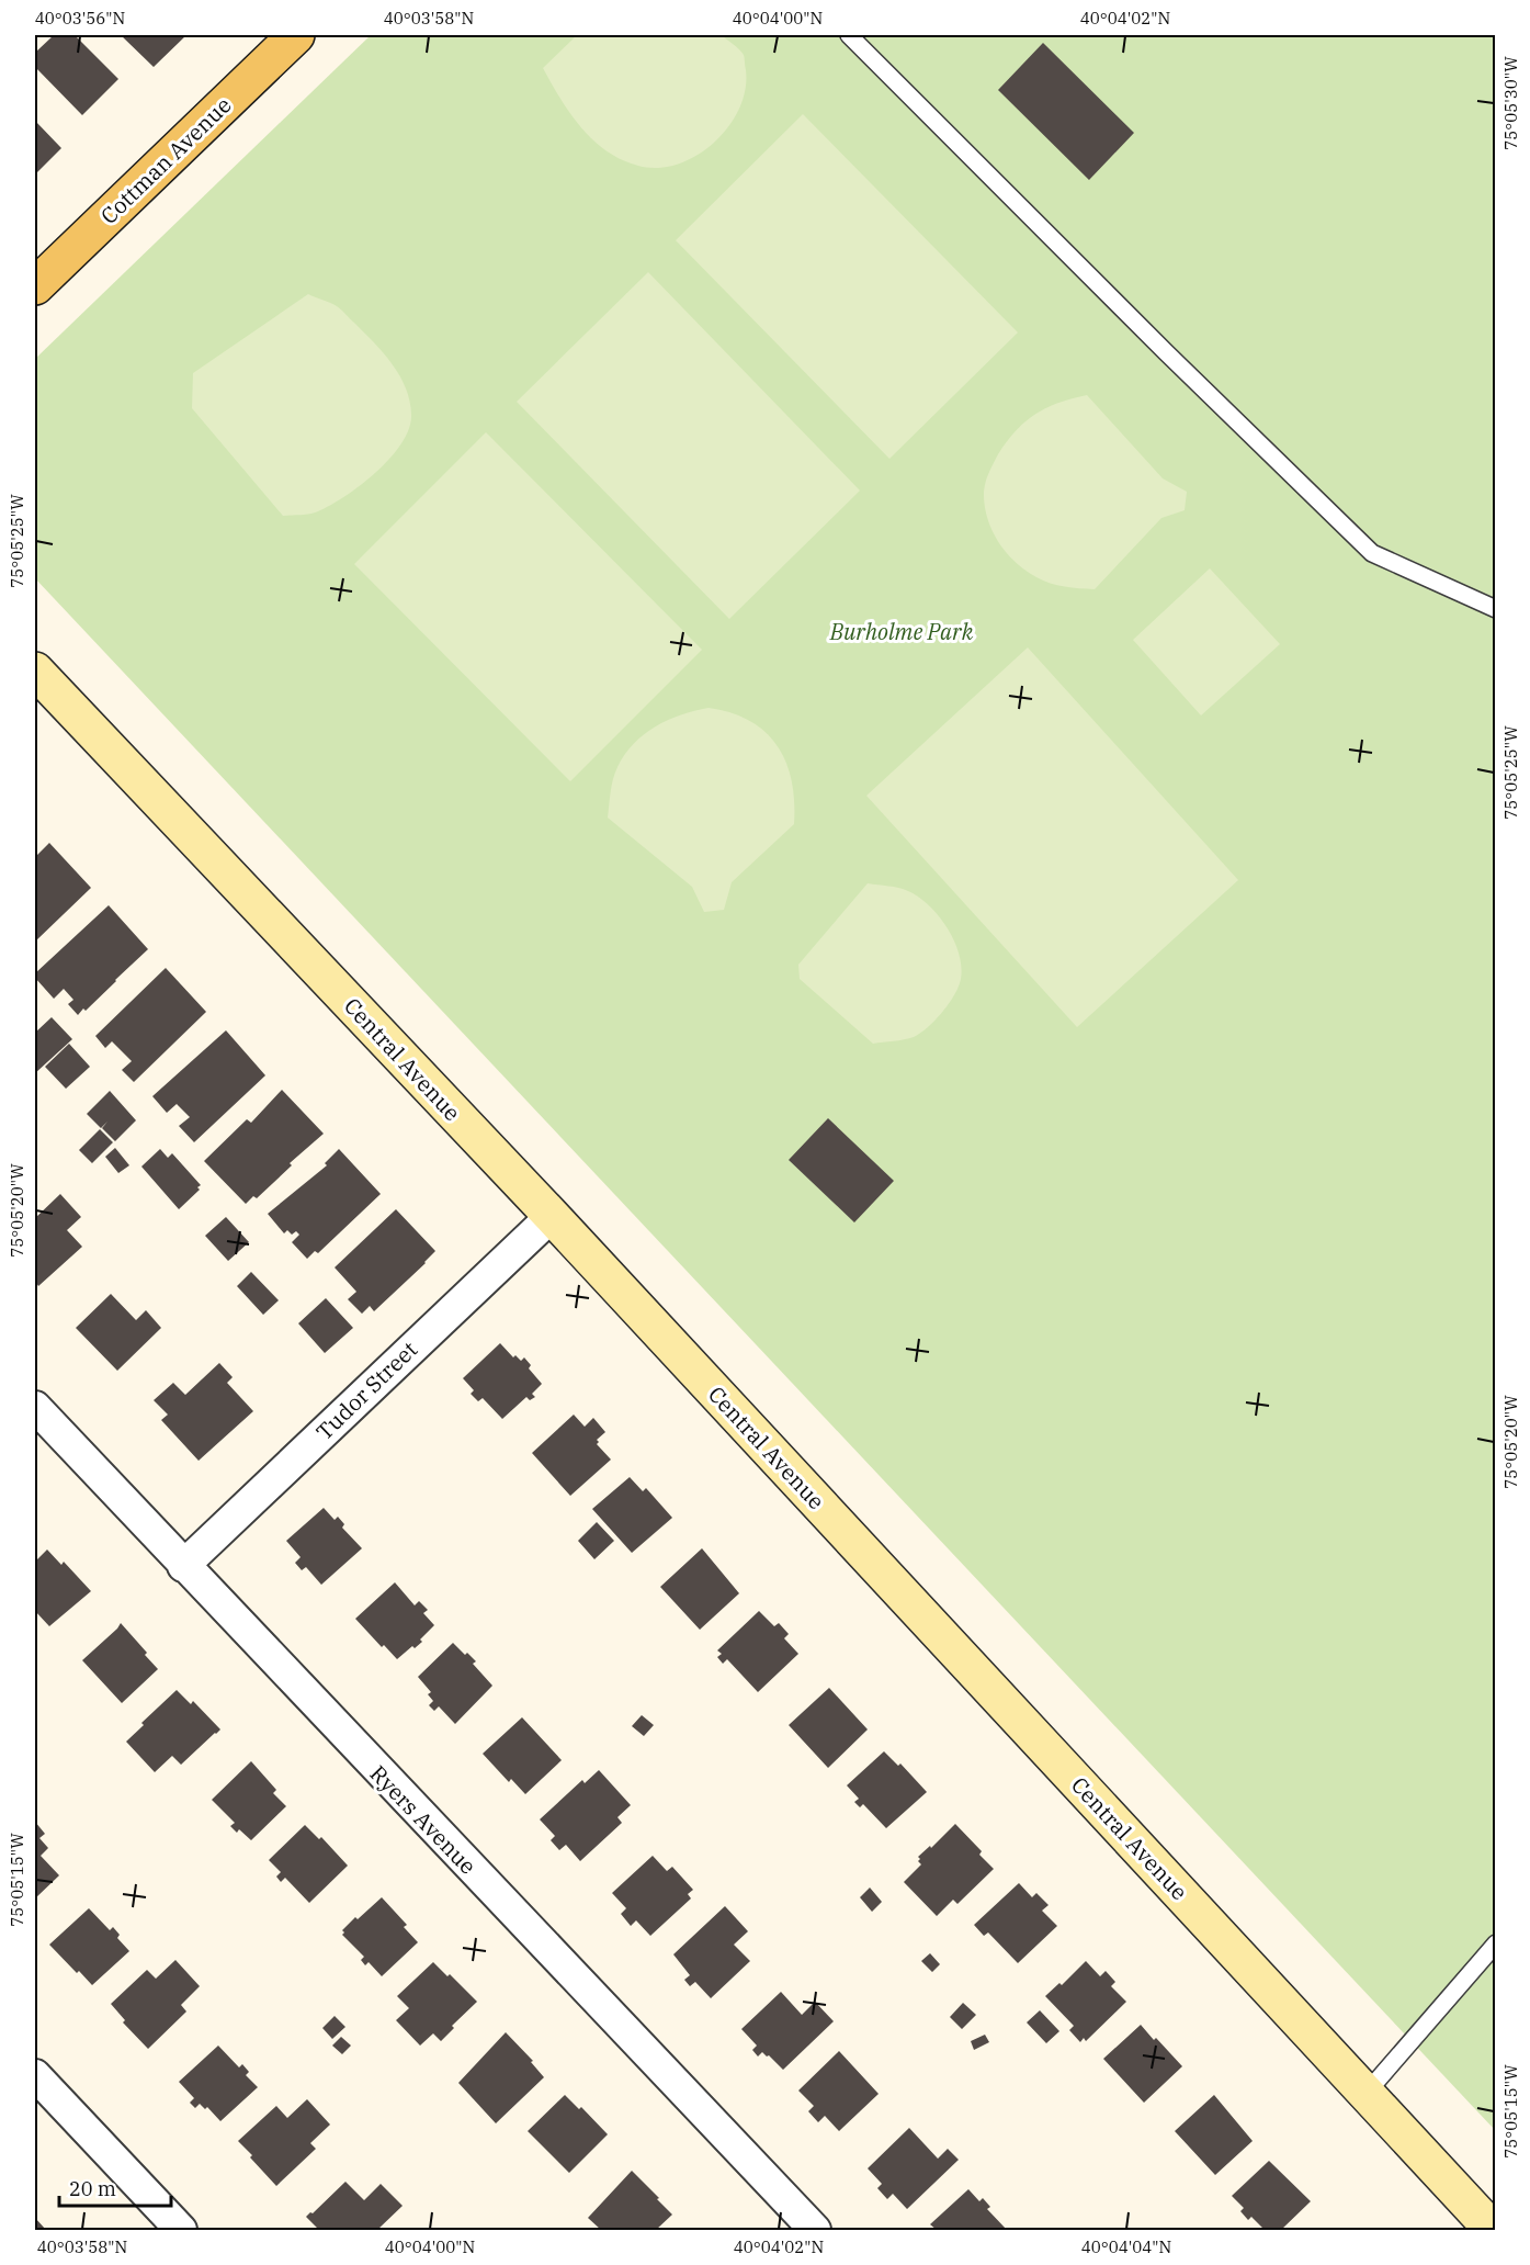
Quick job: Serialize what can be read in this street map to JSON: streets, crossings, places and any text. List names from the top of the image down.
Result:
{
  "streets": {
    "main road": ["Cottman Avenue", "Central Avenue"],
    "street": ["Tudor Street", "Ryers Avenue"]
  },
  "crossings": [
    ["Central Avenue", "Tudor Street"],
    ["Tudor Street", "Ryers Avenue"]
  ],
  "parks": ["Burholme Park"],
  "scale_bar": "20 m",
  "coordinates": [
    "40°03'56\"N",
    "40°03'58\"N",
    "40°04'00\"N",
    "40°04'02\"N",
    "75°05'30\"W",
    "75°05'25\"W",
    "75°05'20\"W",
    "75°05'15\"W",
    "40°04'04\"N"
  ]
}
